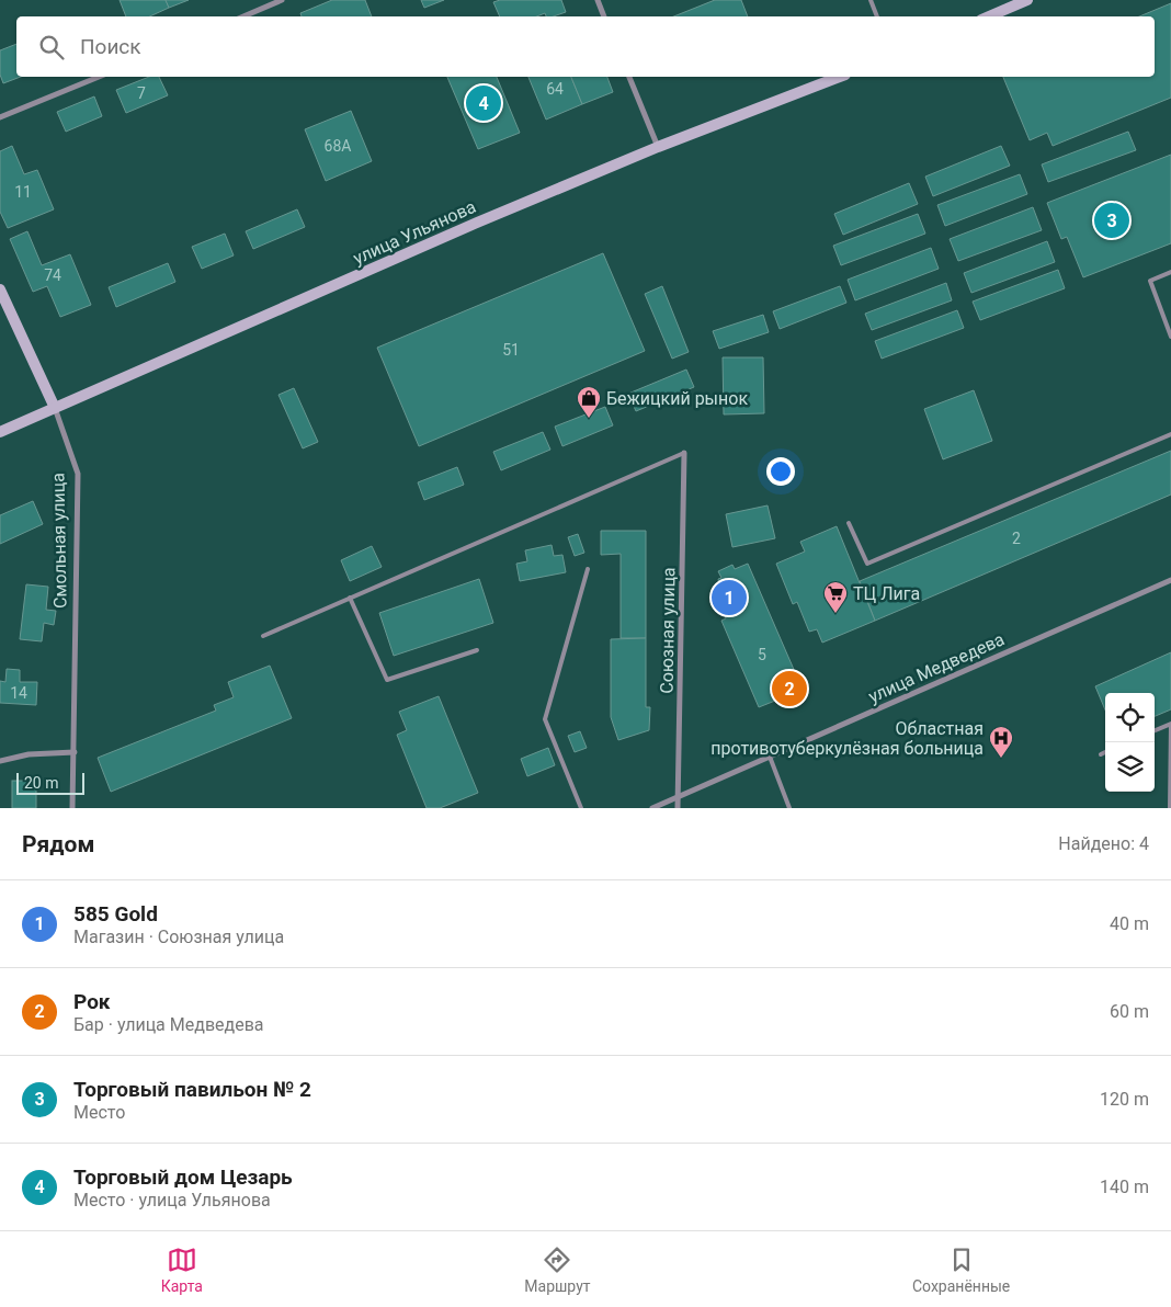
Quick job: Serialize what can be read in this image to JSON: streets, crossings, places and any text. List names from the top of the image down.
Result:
{
  "streets": {
    "main road": ["улица Ульянова", "Смольная улица"],
    "street": ["Союзная улица", "улица Медведева"]
  },
  "crossings": [
    ["улица Ульянова", "Смольная улица"],
    ["Союзная улица", "улица Медведева"]
  ],
  "places": {
    "shop": ["Бежицкий рынок"],
    "supermarket": ["ТЦ Лига"],
    "hospital": ["Областная противотуберкулёзная больница"]
  },
  "house_numbers": [
    "64",
    "7",
    "68А",
    "11",
    "74",
    "51",
    "2",
    "5",
    "14"
  ],
  "scale_bar": "20 m",
  "page": {
    "search": "Поиск",
    "pins": [
      "4",
      "3",
      "1",
      "2"
    ],
    "scale": "20 m",
    "heading": ["Рядом", "Найдено: 4"],
    "list": [
      {
        "mark": "1",
        "name": "585 Gold",
        "note": "Магазин · Союзная улица",
        "value": "40 m"
      },
      {
        "mark": "2",
        "name": "Рок",
        "note": "Бар · улица Медведева",
        "value": "60 m"
      },
      {
        "mark": "3",
        "name": "Торговый павильон № 2",
        "note": "Место",
        "value": "120 m"
      },
      {
        "mark": "4",
        "name": "Торговый дом Цезарь",
        "note": "Место · улица Ульянова",
        "value": "140 m"
      }
    ],
    "nav": ["Карта", "Маршрут", "Сохранённые"]
  }
}
